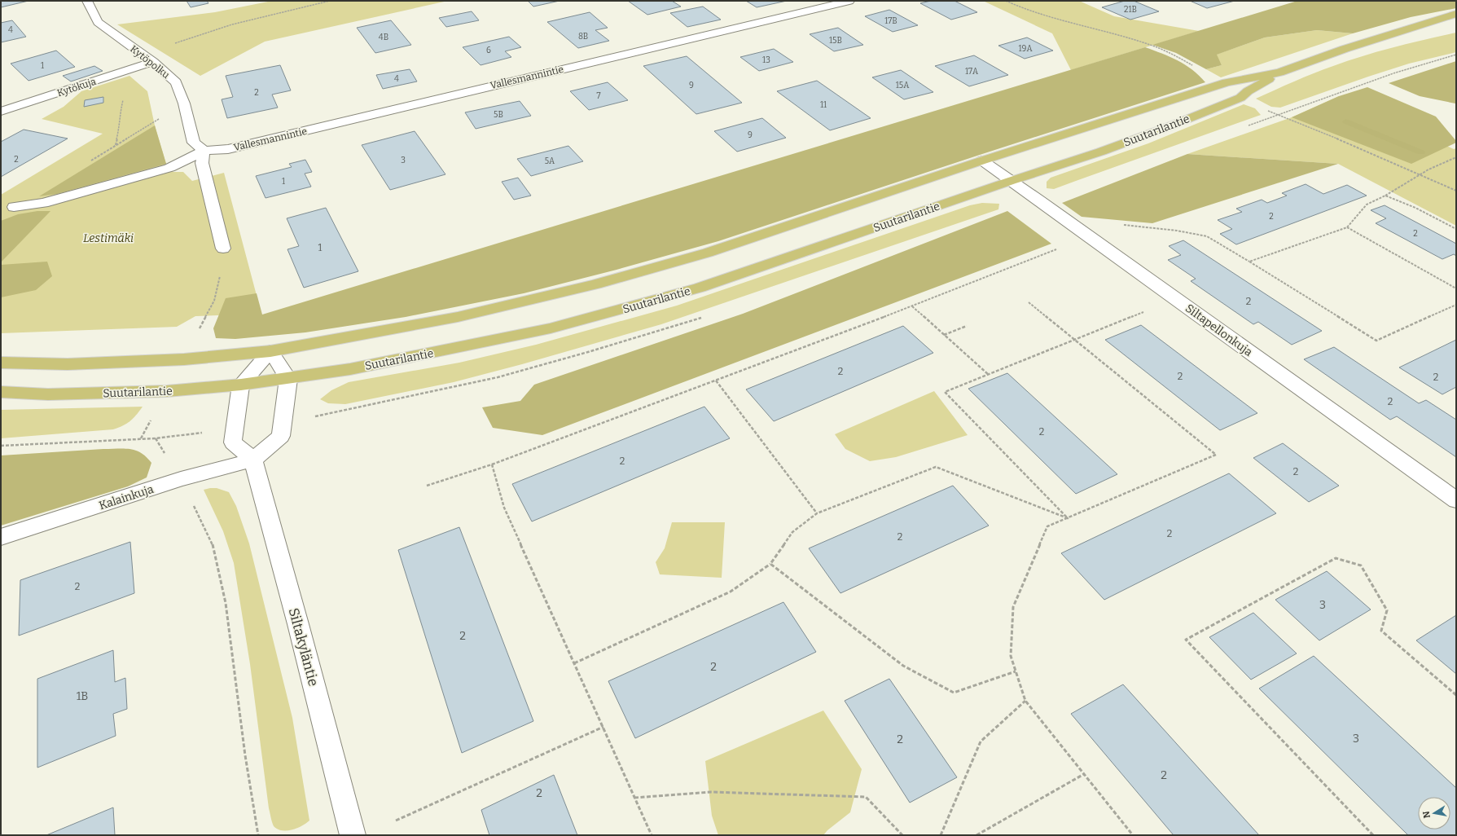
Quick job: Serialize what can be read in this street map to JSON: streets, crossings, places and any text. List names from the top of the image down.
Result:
{
  "streets": {
    "main road": ["Suutarilantie"],
    "street": [
      "Kytöpolku",
      "Vallesmannintie",
      "Kytökuja",
      "Siltapellonkuja",
      "Kalainkuja",
      "Siltakyläntie"
    ]
  },
  "crossings": [
    ["Kytöpolku", "Vallesmannintie"],
    ["Kytöpolku", "Kytökuja"],
    ["Suutarilantie", "Siltapellonkuja"],
    ["Kalainkuja", "Siltakyläntie"]
  ],
  "parks": ["Lestimäki"],
  "house_numbers": [
    "21B",
    "17B",
    "4",
    "8B",
    "4B",
    "15B",
    "19A",
    "6",
    "13",
    "1",
    "17A",
    "4",
    "9",
    "15A",
    "2",
    "7",
    "11",
    "5B",
    "9",
    "2",
    "3",
    "5A",
    "1",
    "2",
    "2",
    "1",
    "2",
    "2",
    "2",
    "2",
    "2",
    "2",
    "2",
    "2",
    "2",
    "2",
    "2",
    "3",
    "2",
    "2",
    "1B",
    "3",
    "2",
    "2",
    "2"
  ],
  "north": "left"
}
